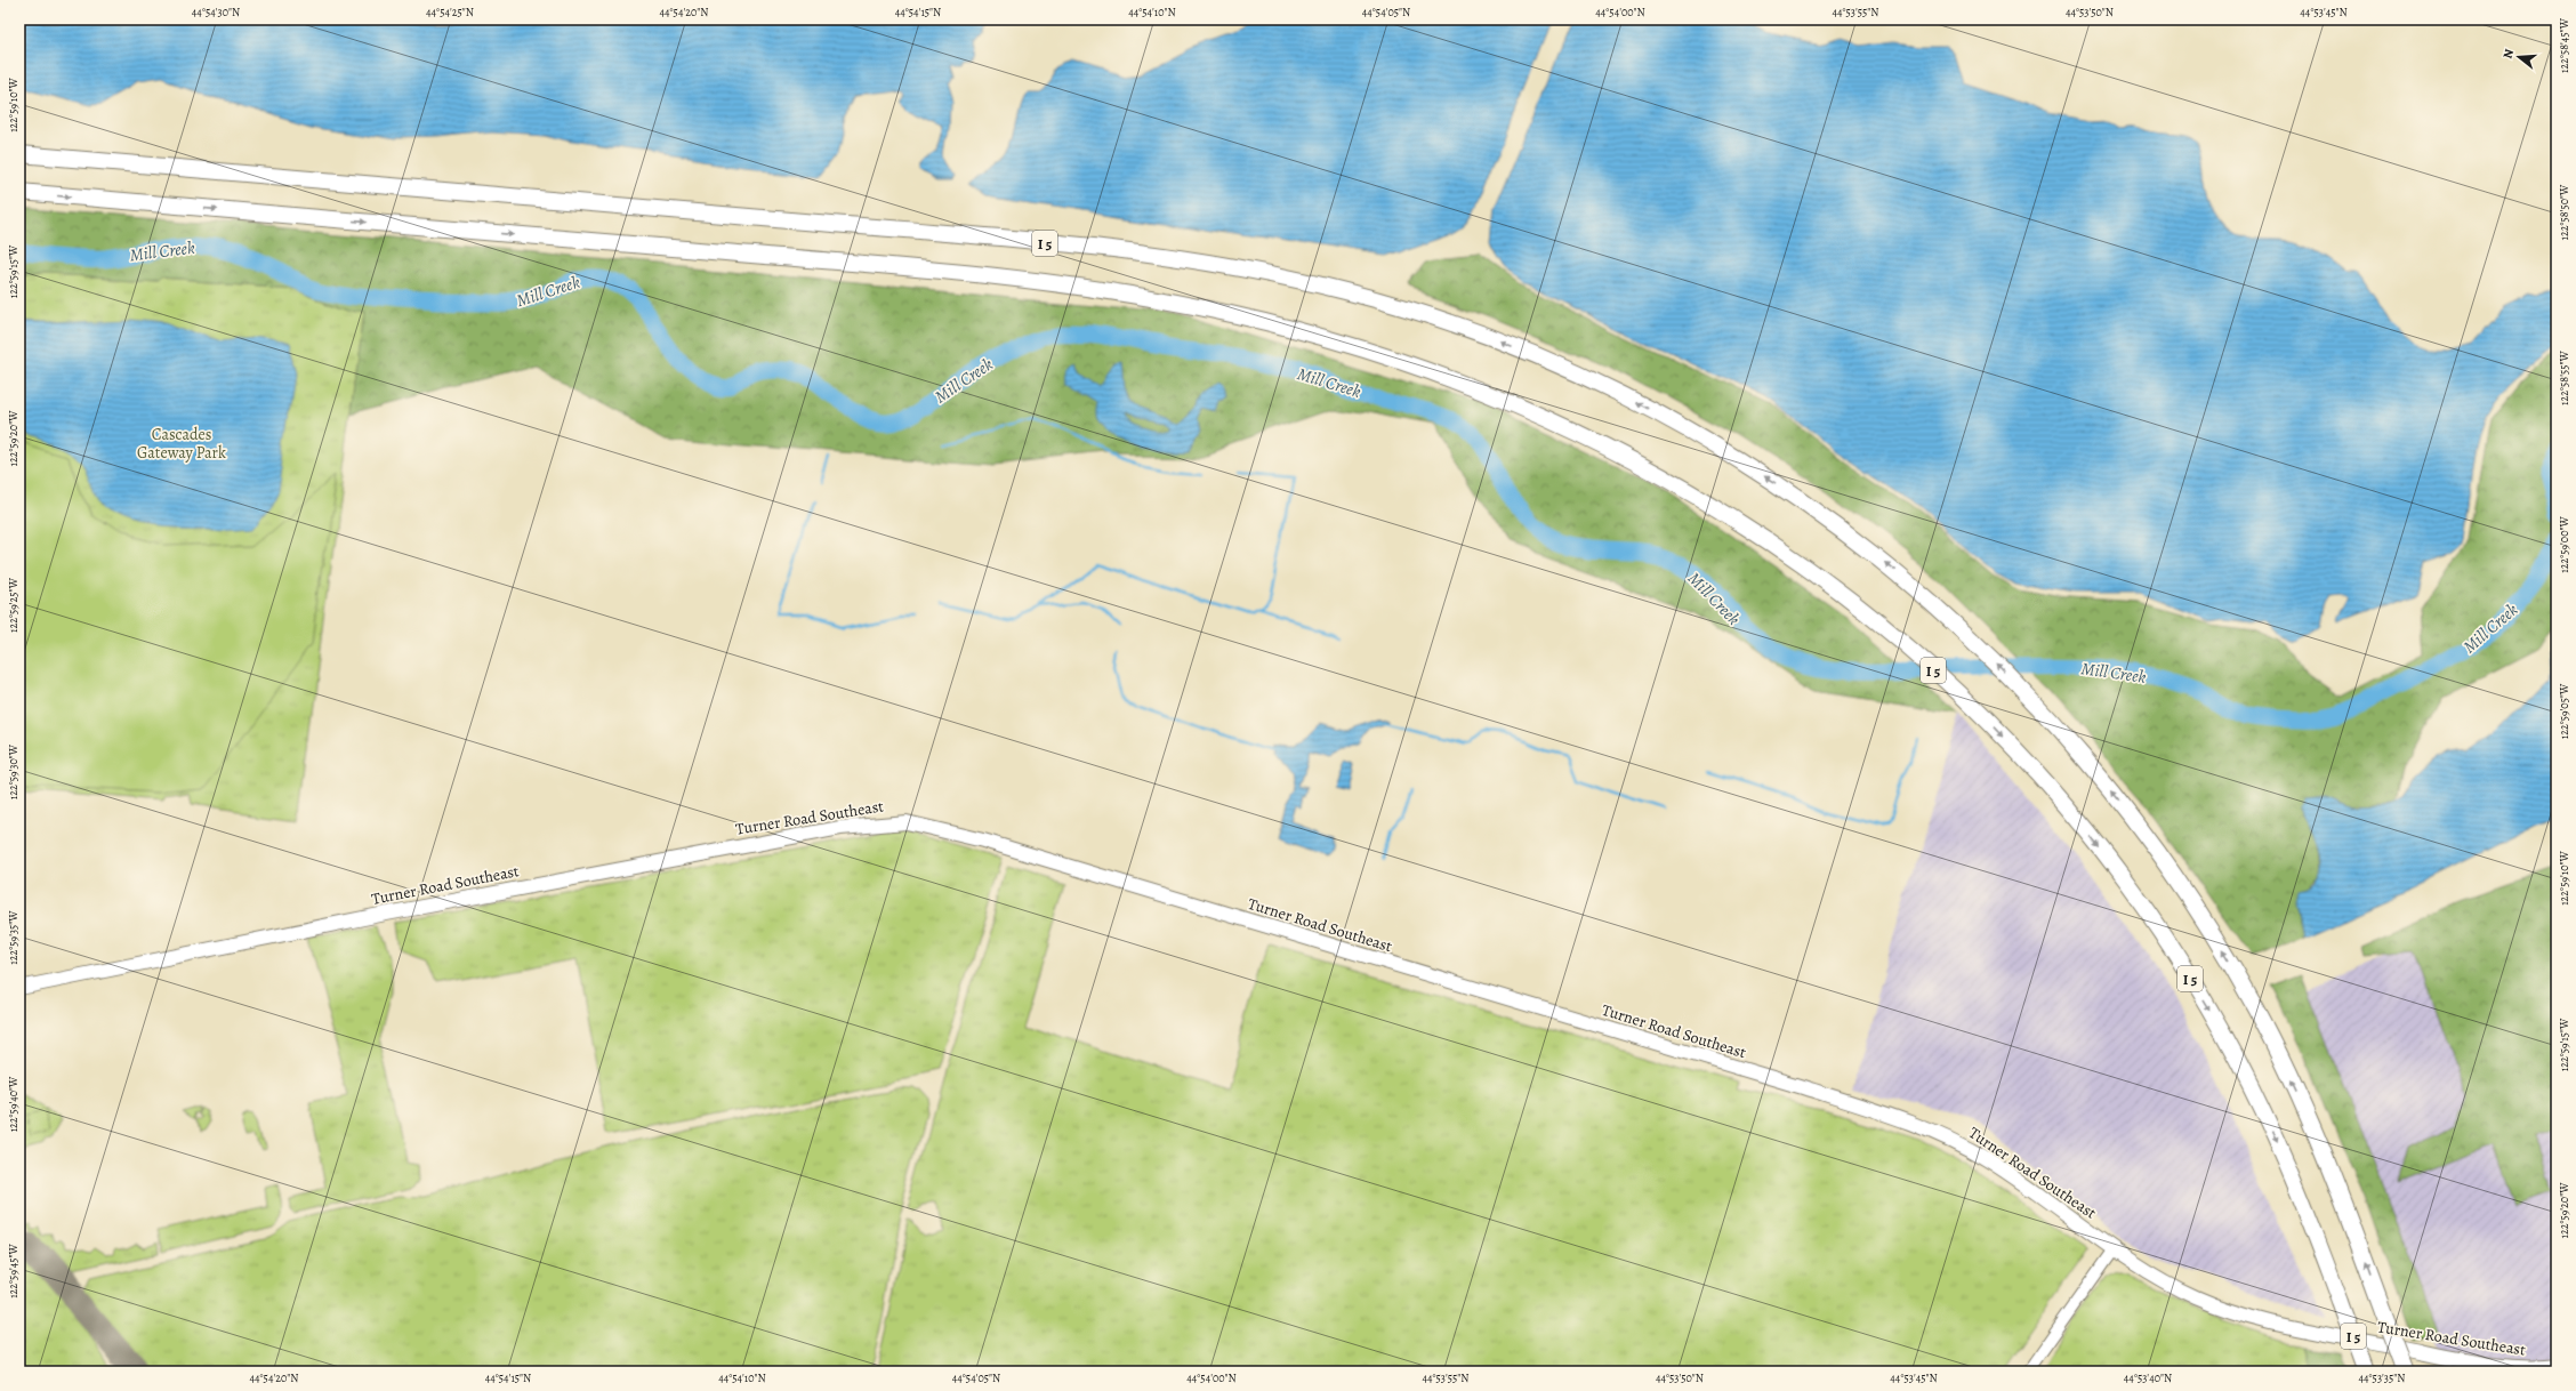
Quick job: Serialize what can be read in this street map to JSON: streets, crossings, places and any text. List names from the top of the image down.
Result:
{
  "streets": {
    "highway": ["I 5"],
    "main road": ["Turner Road Southeast"]
  },
  "water": ["Mill Creek"],
  "parks": ["Cascades Gateway Park"],
  "north": "left",
  "coordinates": [
    "44°54'30\"N",
    "44°54'25\"N",
    "44°54'20\"N",
    "44°54'15\"N",
    "44°54'10\"N",
    "44°54'05\"N",
    "44°54'00\"N",
    "44°53'55\"N",
    "44°53'50\"N",
    "44°53'45\"N",
    "122°58'45\"W",
    "122°59'10\"W",
    "122°58'50\"W",
    "122°59'15\"W",
    "122°58'55\"W",
    "122°59'20\"W",
    "122°59'00\"W",
    "122°59'25\"W",
    "122°59'05\"W",
    "122°59'30\"W",
    "122°59'35\"W",
    "122°59'40\"W",
    "122°59'45\"W",
    "44°53'40\"N",
    "44°53'35\"N"
  ]
}
